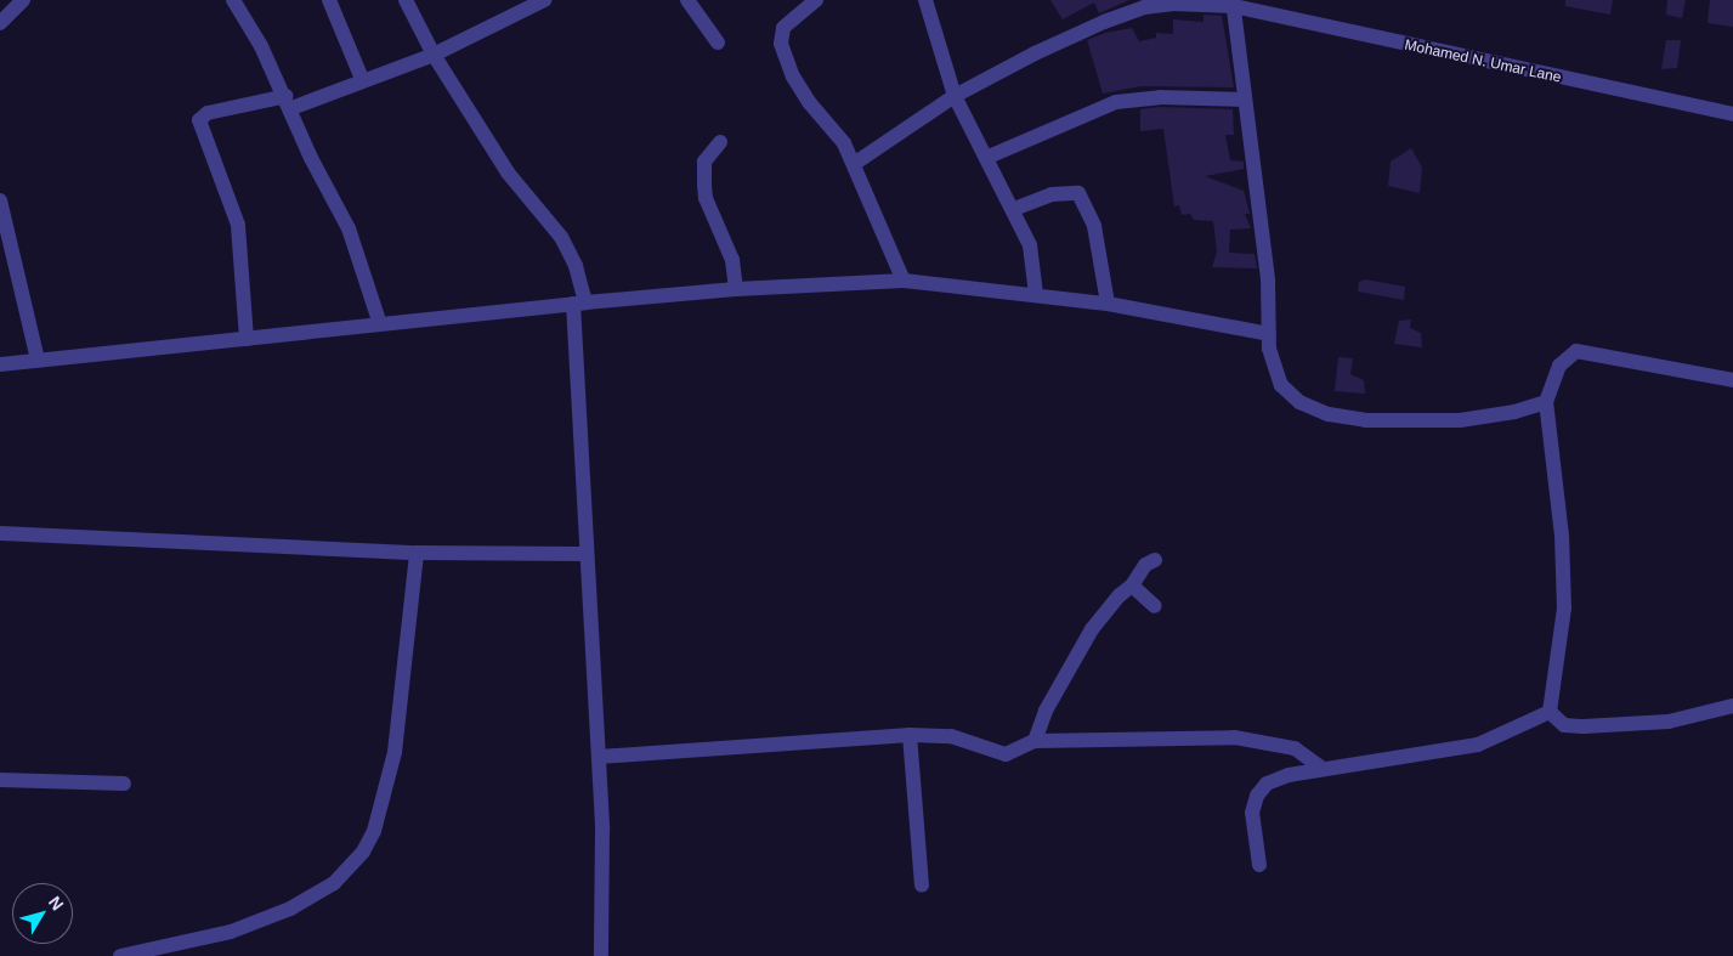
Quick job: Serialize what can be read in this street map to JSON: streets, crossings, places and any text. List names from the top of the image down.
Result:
{
  "streets": {
    "street": ["Mohamed N. Umar Lane"]
  },
  "north": "top right"
}
